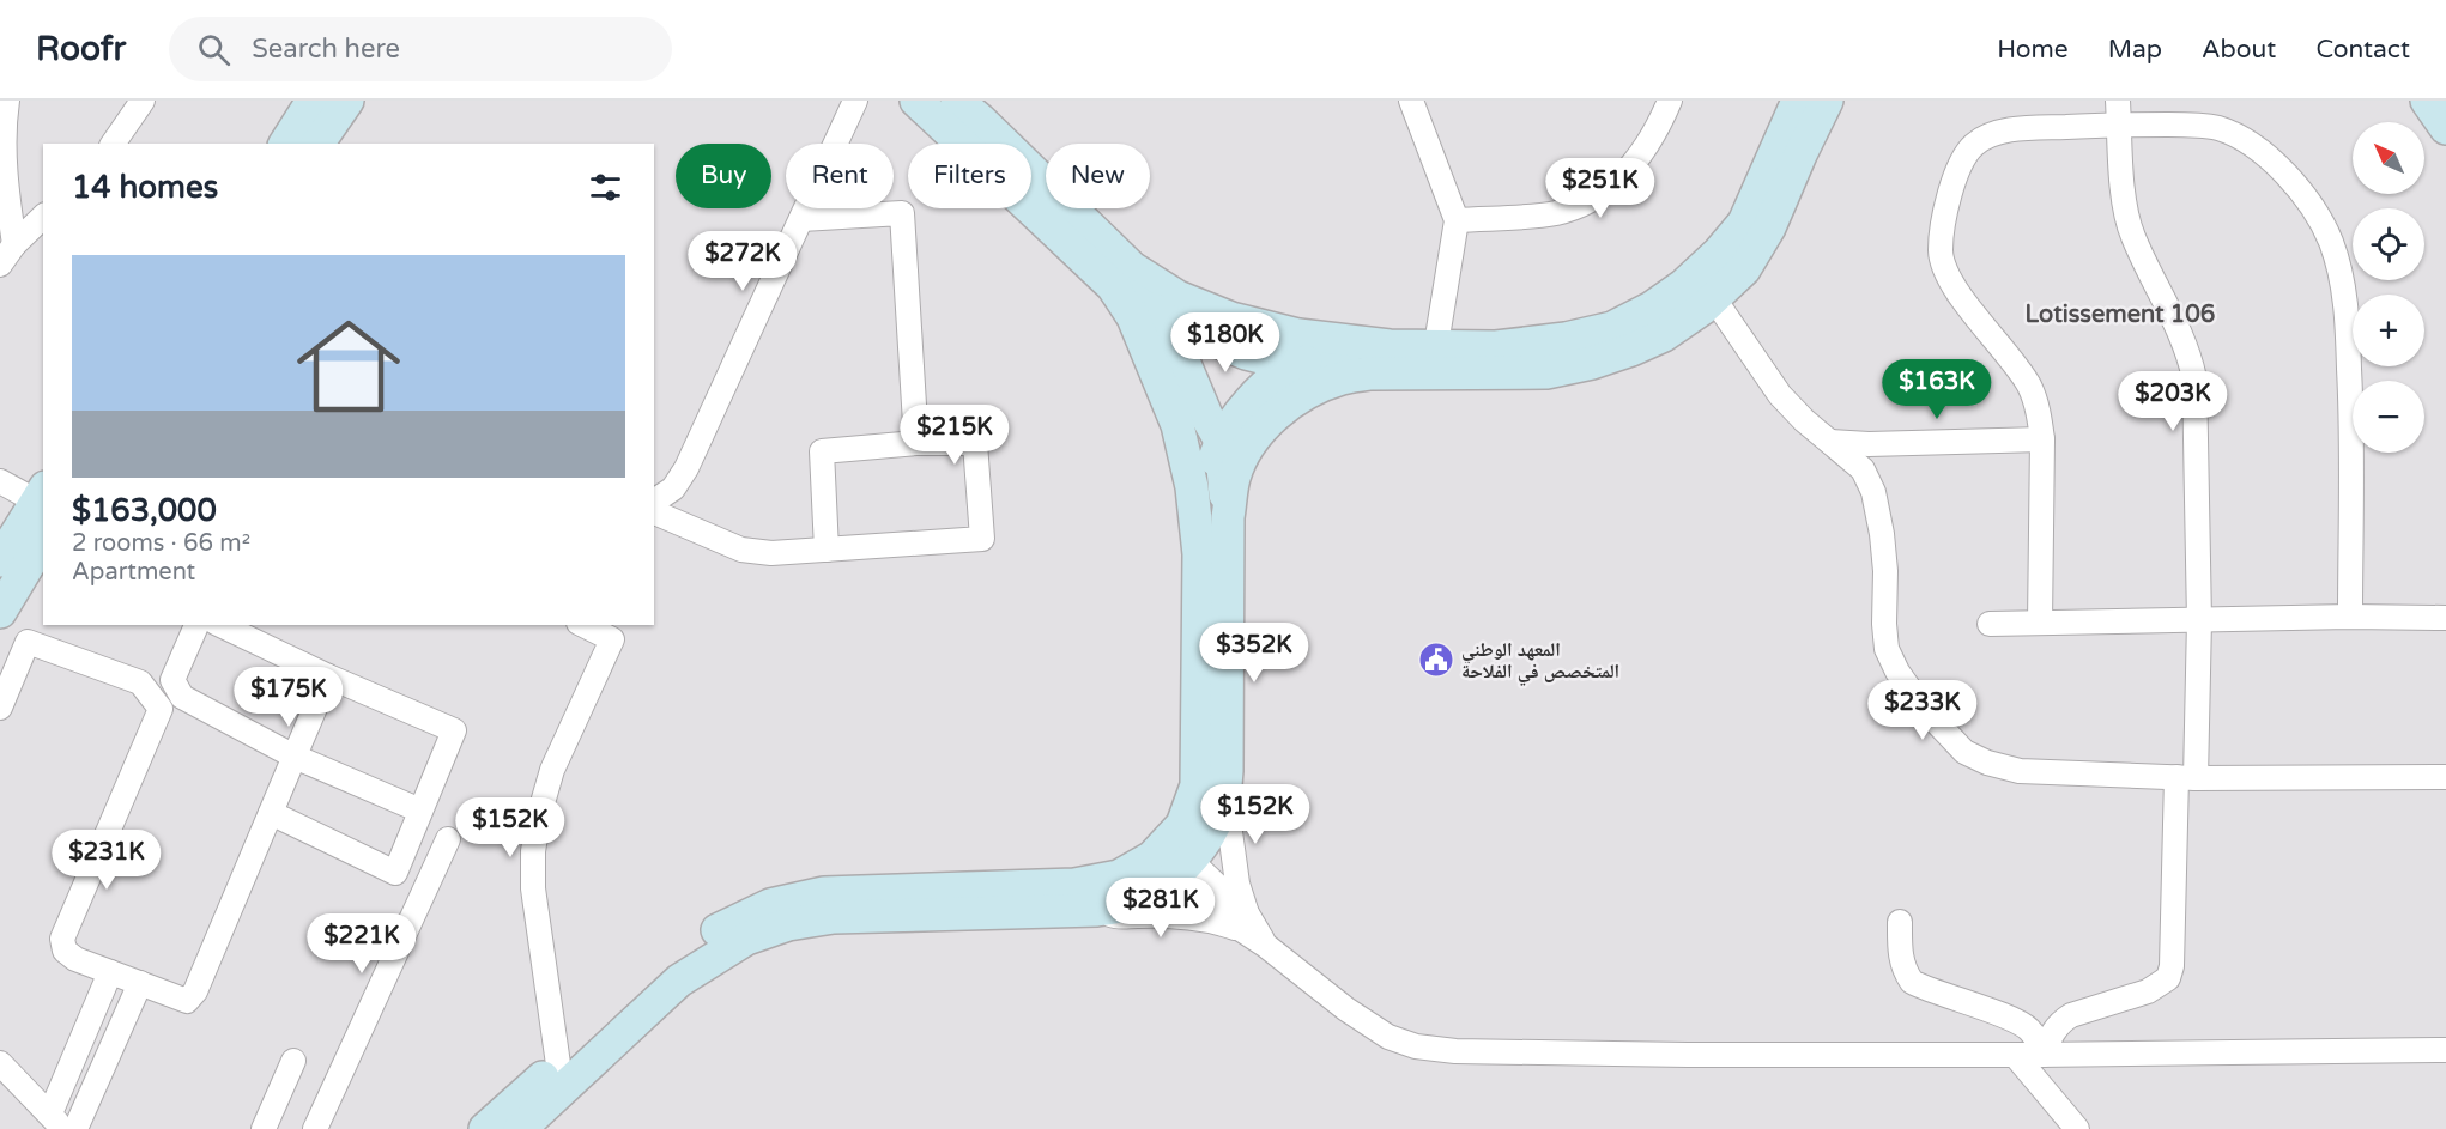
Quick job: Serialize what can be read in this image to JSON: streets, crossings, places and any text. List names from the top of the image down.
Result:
{
  "districts": ["Lotissement 106"],
  "places": {
    "public building": ["المعهد الوطني المتخصص في الفلاحة"]
  },
  "north": "top left",
  "page": {
    "header": "Roofr",
    "search": "Search here",
    "nav": [
      "Home",
      "Map",
      "About",
      "Contact"
    ],
    "map_buttons": ["+", "−"],
    "chip": [
      "Buy",
      "Rent",
      "Filters",
      "New"
    ],
    "heading": "14 homes",
    "price": [
      "$251K",
      "$272K",
      "$180K",
      "$163K",
      "$203K",
      "$215K",
      "$352K",
      "$175K",
      "$233K",
      "$152K",
      "$152K",
      "$231K",
      "$281K",
      "$221K"
    ],
    "list": [
      {
        "name": "$163,000",
        "note": "2 rooms · 66 m² · Apartment"
      }
    ]
  }
}
